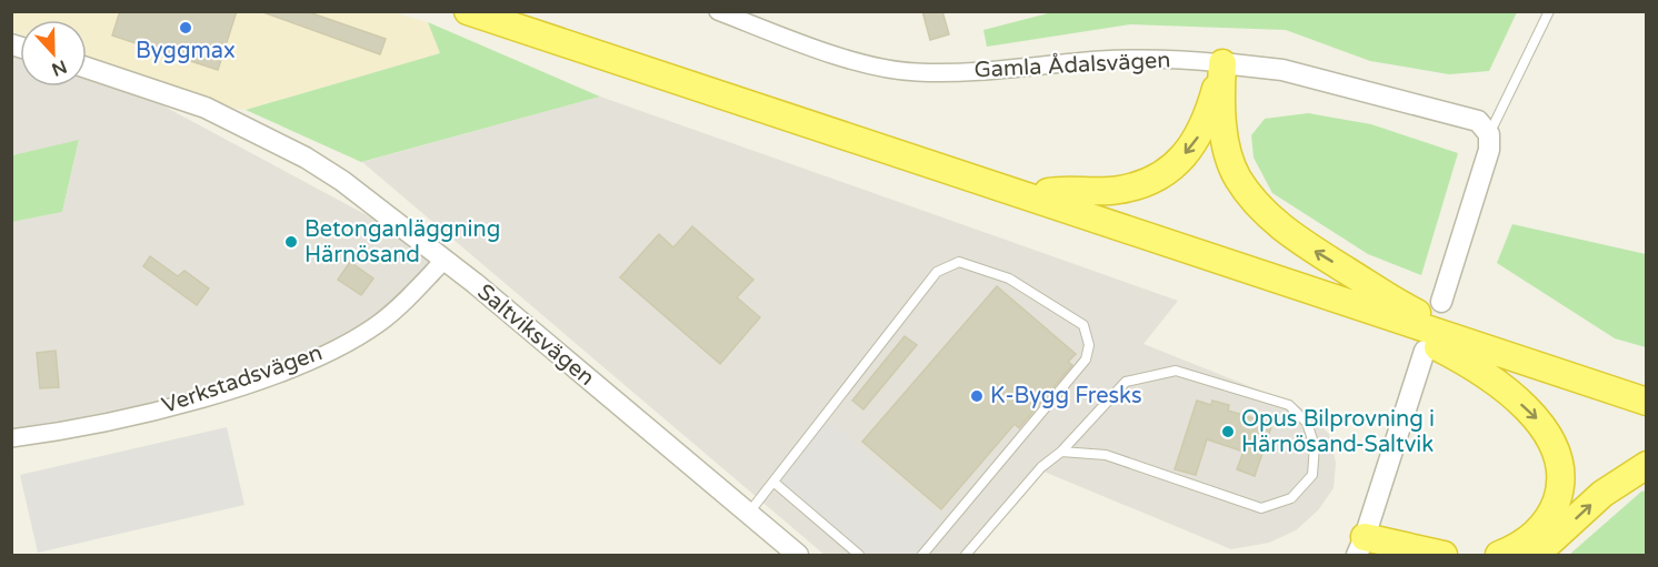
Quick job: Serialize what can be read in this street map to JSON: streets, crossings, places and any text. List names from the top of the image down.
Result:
{
  "streets": {
    "street": ["Gamla Ådalsvägen", "Saltviksvägen", "Verkstadsvägen"]
  },
  "crossings": [
    ["Saltviksvägen", "Verkstadsvägen"]
  ],
  "places": [
    "Byggmax",
    "Betonganläggning Härnösand",
    "K-Bygg Fresks",
    "Opus Bilprovning i Härnösand-Saltvik"
  ],
  "north": "bottom"
}
